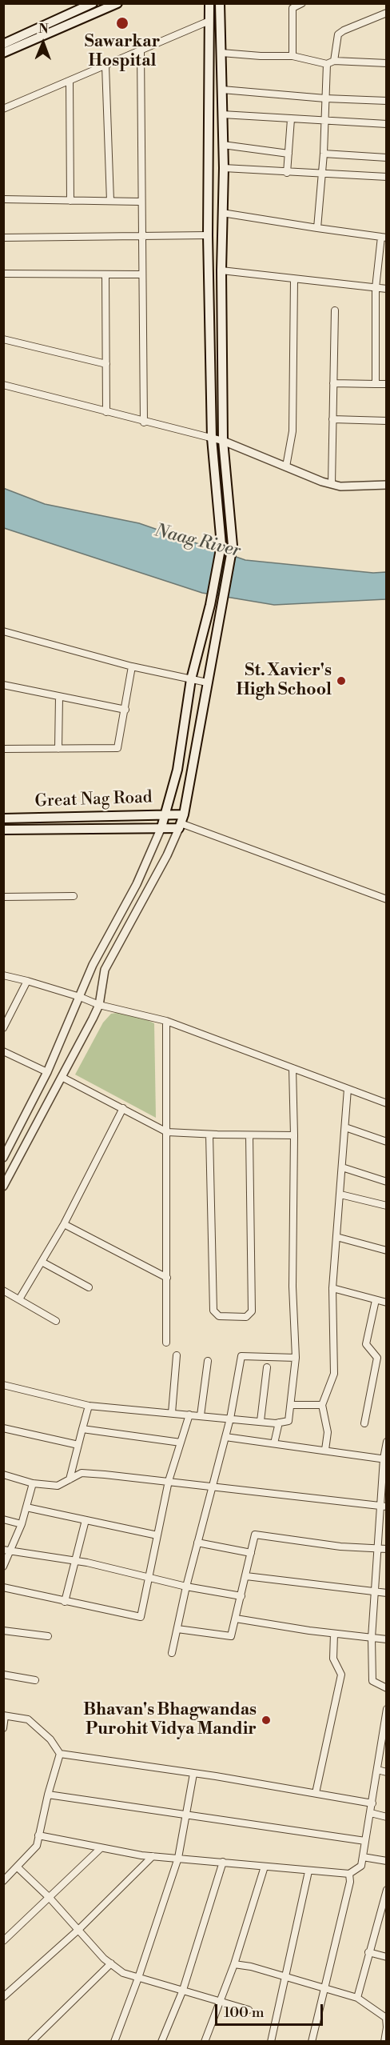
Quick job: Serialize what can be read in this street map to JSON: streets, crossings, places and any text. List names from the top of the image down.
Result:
{
  "streets": {
    "main road": ["Great Nag Road"]
  },
  "water": ["Naag River"],
  "places": ["Sawarkar Hospital", "St. Xavier's High School", "Bhavan's Bhagwandas Purohit Vidya Mandir"],
  "scale_bar": "100 m",
  "north": "top"
}
